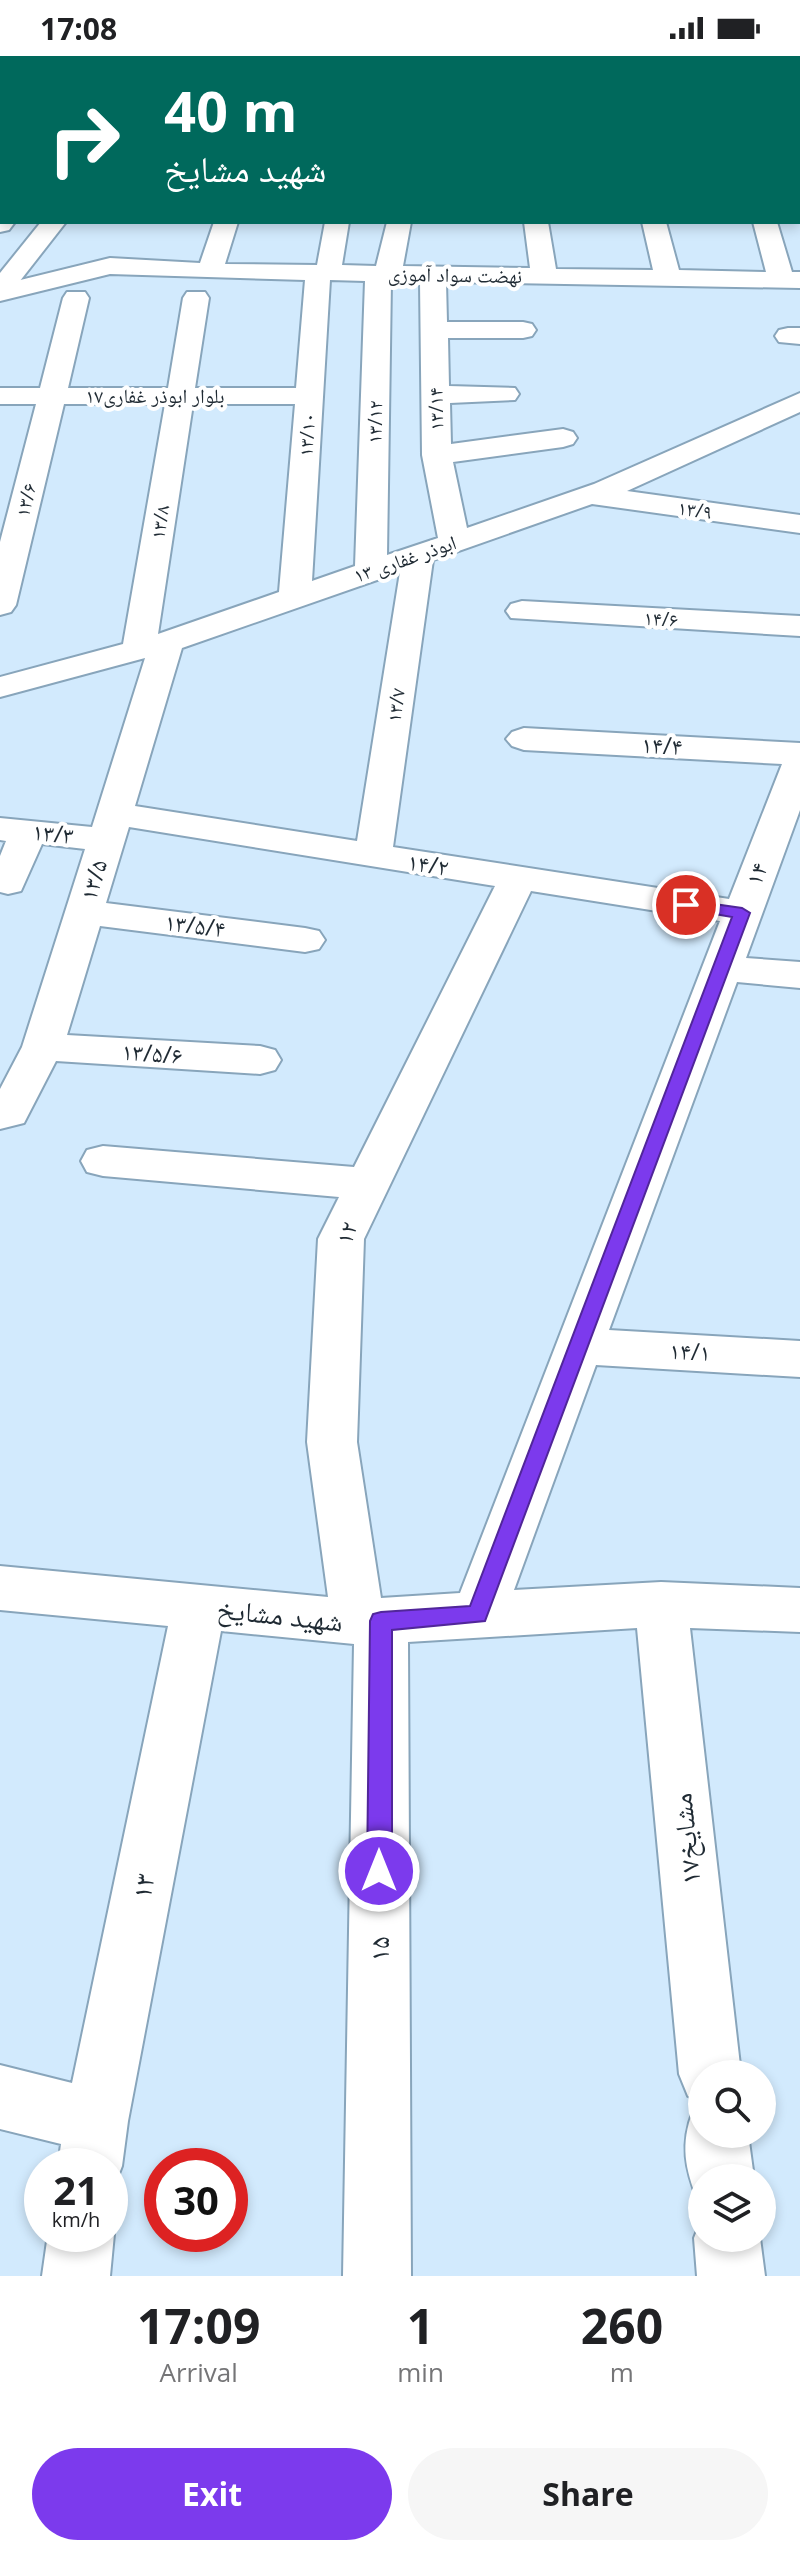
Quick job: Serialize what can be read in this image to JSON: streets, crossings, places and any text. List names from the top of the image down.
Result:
{
  "streets": {
    "street": [
      "نهضت سواد آموزی",
      "بلوار ابوذر غفاری۱۷",
      "۱۳/۱۴",
      "۱۳/۱۲",
      "۱۳/۱۰",
      "۱۳/۶",
      "۱۳/۹",
      "۱۳/۸",
      "۱۳ ابوذر غفاری",
      "۱۴/۶",
      "۱۳/۷",
      "۱۴/۴",
      "۱۳/۳",
      "۱۴/۲",
      "۱۴",
      "۱۳/۵",
      "۱۳/۵/۴",
      "۱۳/۵/۶",
      "۱۲",
      "۱۴/۱",
      "شهید مشایخ",
      "۱۷مشایخ",
      "۱۳",
      "۱۵"
    ]
  },
  "crossings": [
    ["نهضت سواد آموزی", "۱۳/۱۴"],
    ["نهضت سواد آموزی", "۱۳/۱۲"],
    ["نهضت سواد آموزی", "۱۳/۱۰"],
    ["بلوار ابوذر غفاری۱۷", "۱۳/۱۰"],
    ["بلوار ابوذر غفاری۱۷", "۱۳/۶"],
    ["بلوار ابوذر غفاری۱۷", "۱۳/۸"],
    ["۱۳/۱۴", "۱۳ ابوذر غفاری"],
    ["۱۳/۱۲", "۱۳ ابوذر غفاری"],
    ["۱۳/۱۰", "۱۳ ابوذر غفاری"],
    ["۱۳/۹", "۱۳ ابوذر غفاری"],
    ["۱۳/۸", "۱۳ ابوذر غفاری"],
    ["۱۳/۸", "۱۳/۵"],
    ["۱۳ ابوذر غفاری", "۱۳/۷"],
    ["۱۳ ابوذر غفاری", "۱۳/۵"],
    ["۱۳/۷", "۱۴/۲"],
    ["۱۳/۳", "۱۴/۲"],
    ["۱۳/۳", "۱۳/۵"],
    ["۱۴/۲", "۱۴"],
    ["۱۴/۲", "۱۳/۵"],
    ["۱۴/۲", "۱۲"],
    ["۱۴", "۱۴/۱"],
    ["۱۴", "شهید مشایخ"],
    ["۱۳/۵", "۱۳/۵/۴"],
    ["۱۳/۵", "۱۳/۵/۶"],
    ["۱۲", "شهید مشایخ"],
    ["۱۲", "۱۵"],
    ["شهید مشایخ", "۱۷مشایخ"],
    ["شهید مشایخ", "۱۳"],
    ["شهید مشایخ", "۱۵"]
  ],
  "page": {
    "status": "17:08",
    "turn": ["40 m", "شهید مشایخ"],
    "speed": "21 km/h",
    "limit": "30",
    "eta": [
      "17:09",
      "Arrival",
      "1",
      "min",
      "260",
      "m"
    ],
    "buttons": ["Exit", "Share"]
  }
}
